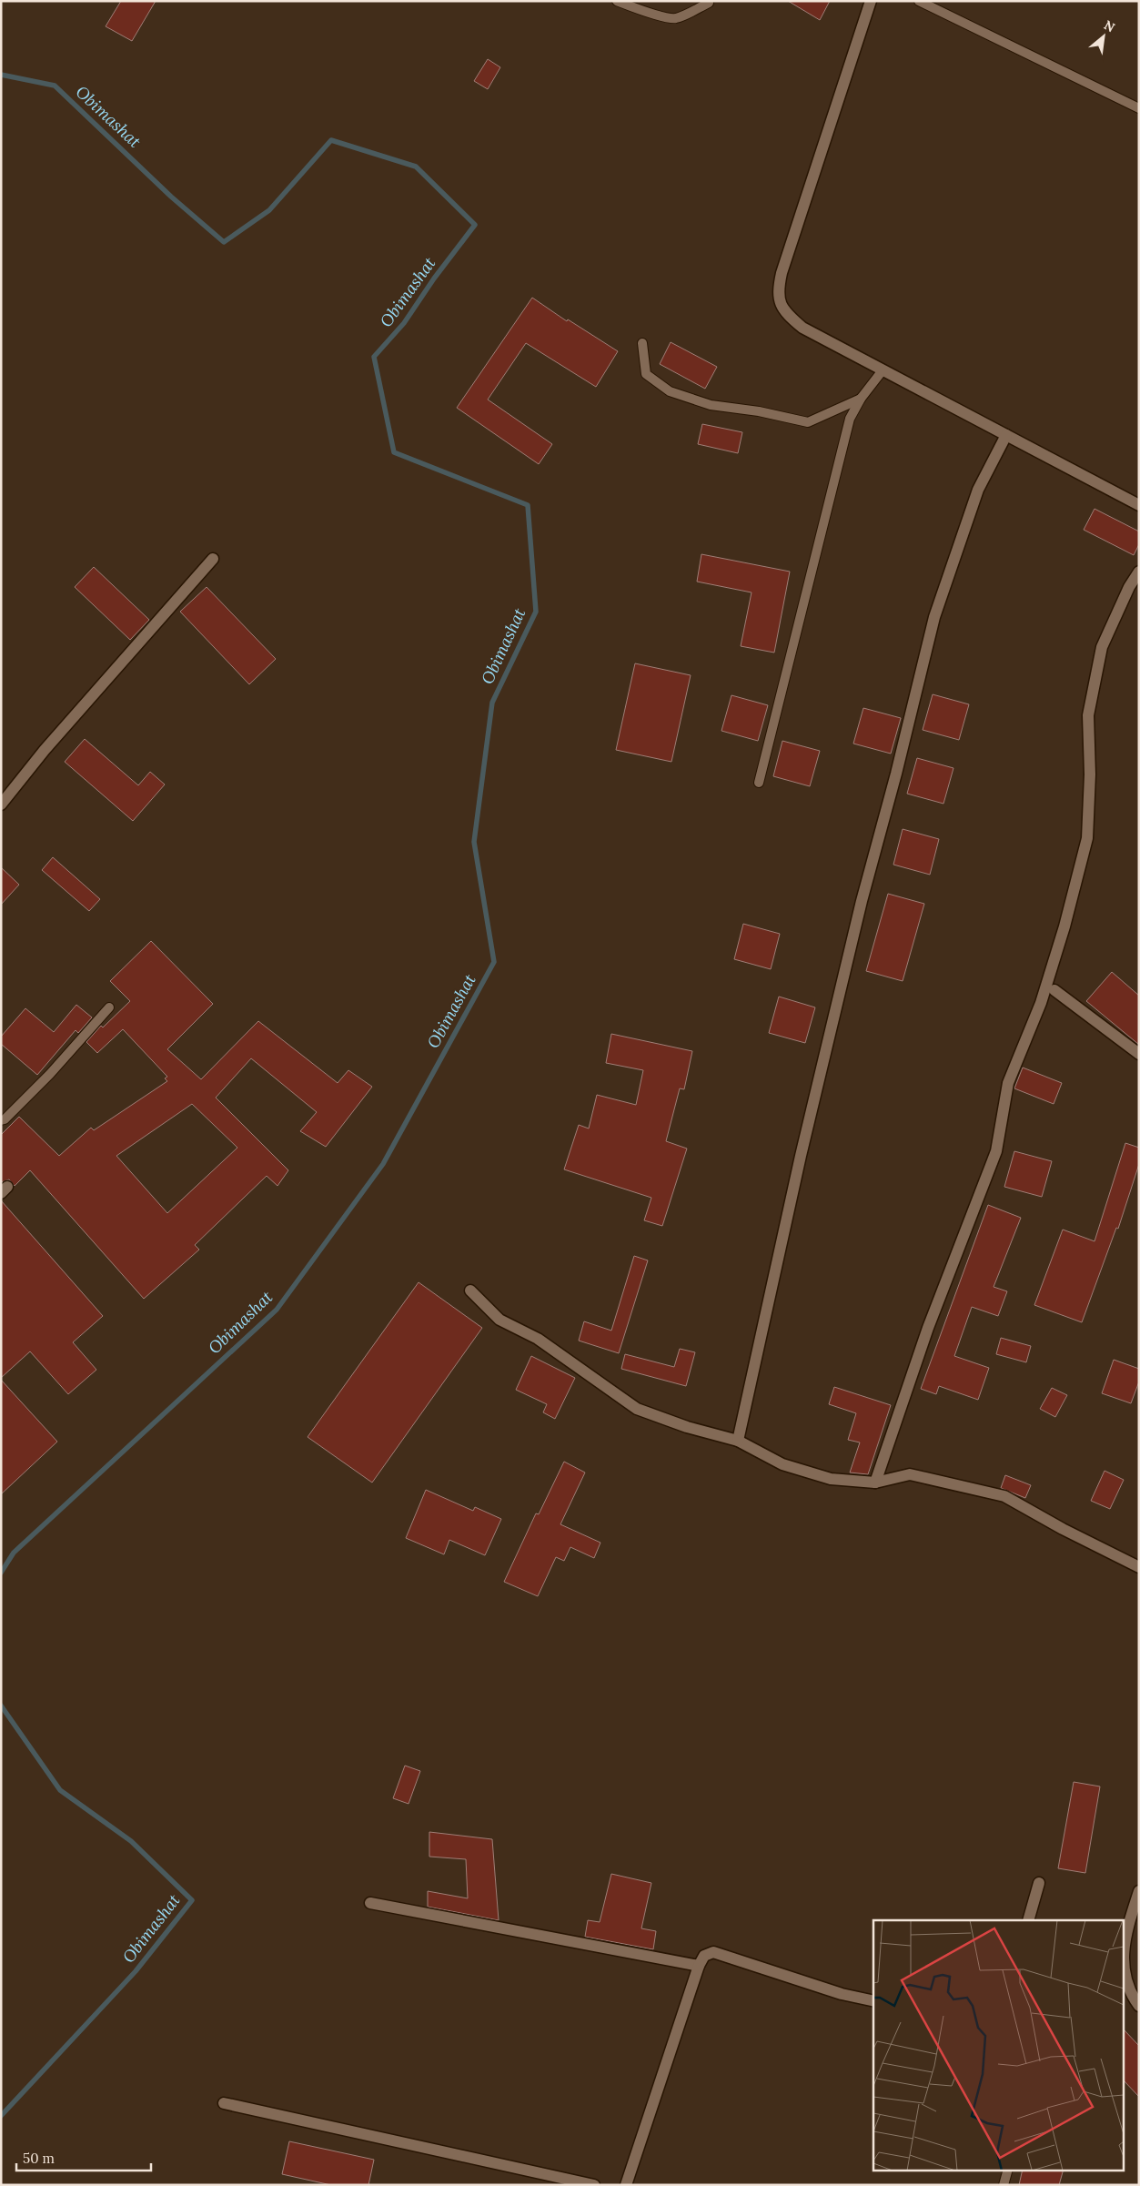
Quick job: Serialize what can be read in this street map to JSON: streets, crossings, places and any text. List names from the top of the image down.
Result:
{
  "water": ["Obimashat"],
  "scale_bar": "50 m",
  "north": "top right"
}
